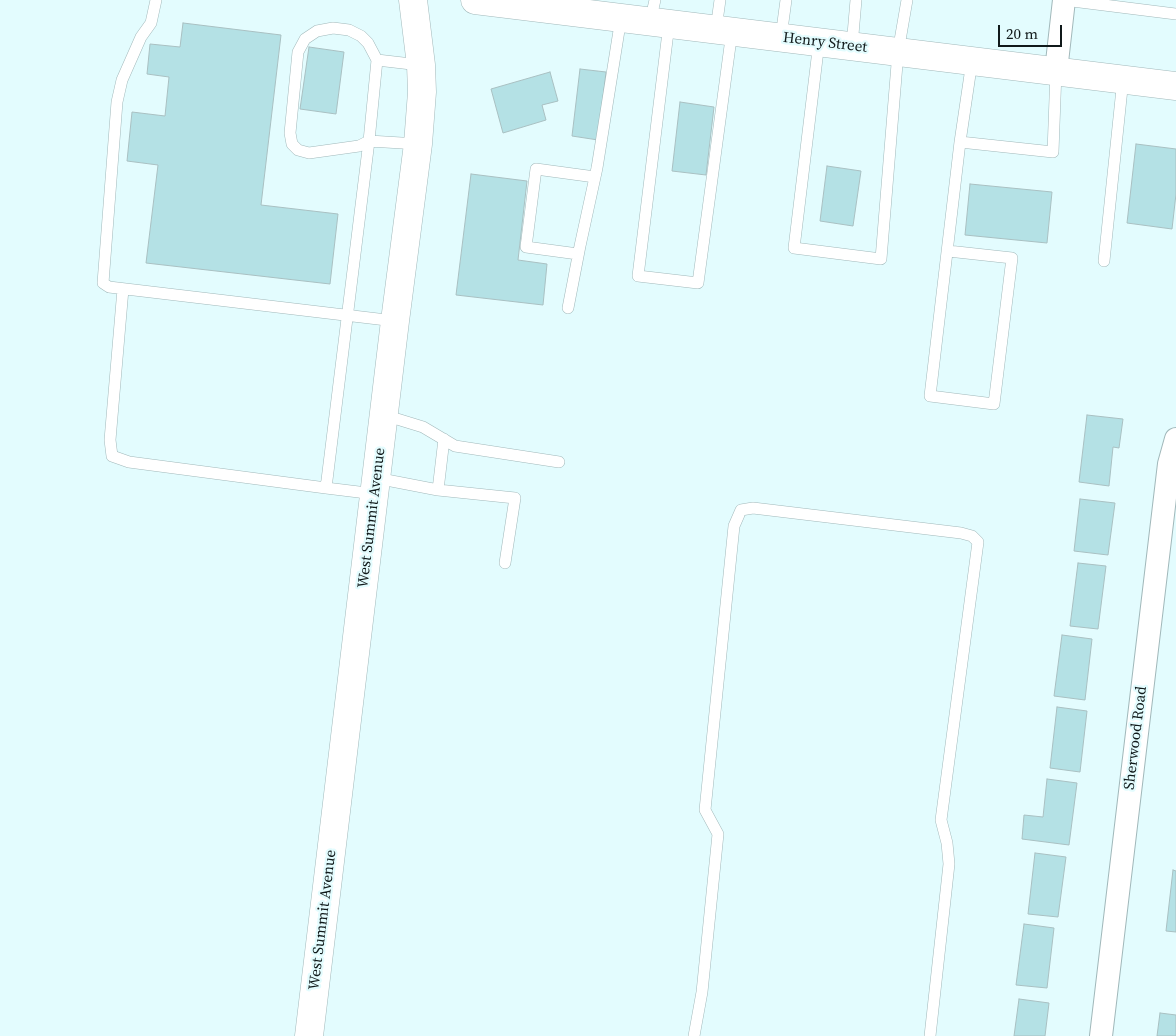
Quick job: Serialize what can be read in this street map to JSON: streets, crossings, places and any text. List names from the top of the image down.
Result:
{
  "streets": {
    "street": ["Henry Street", "West Summit Avenue", "Sherwood Road"]
  },
  "scale_bar": "20 m"
}
